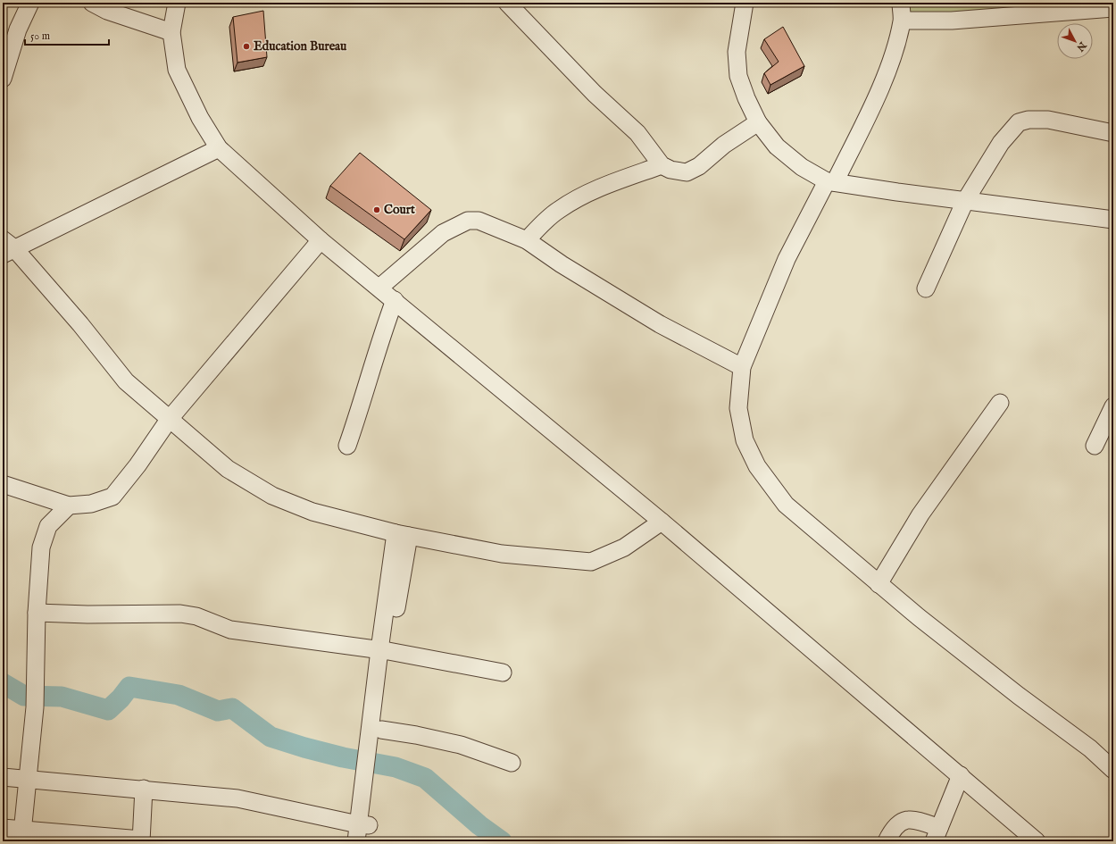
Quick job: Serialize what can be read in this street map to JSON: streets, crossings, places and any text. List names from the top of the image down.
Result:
{
  "places": ["Education Bureau", "Court"],
  "scale_bar": "50 m",
  "north": "bottom right"
}
